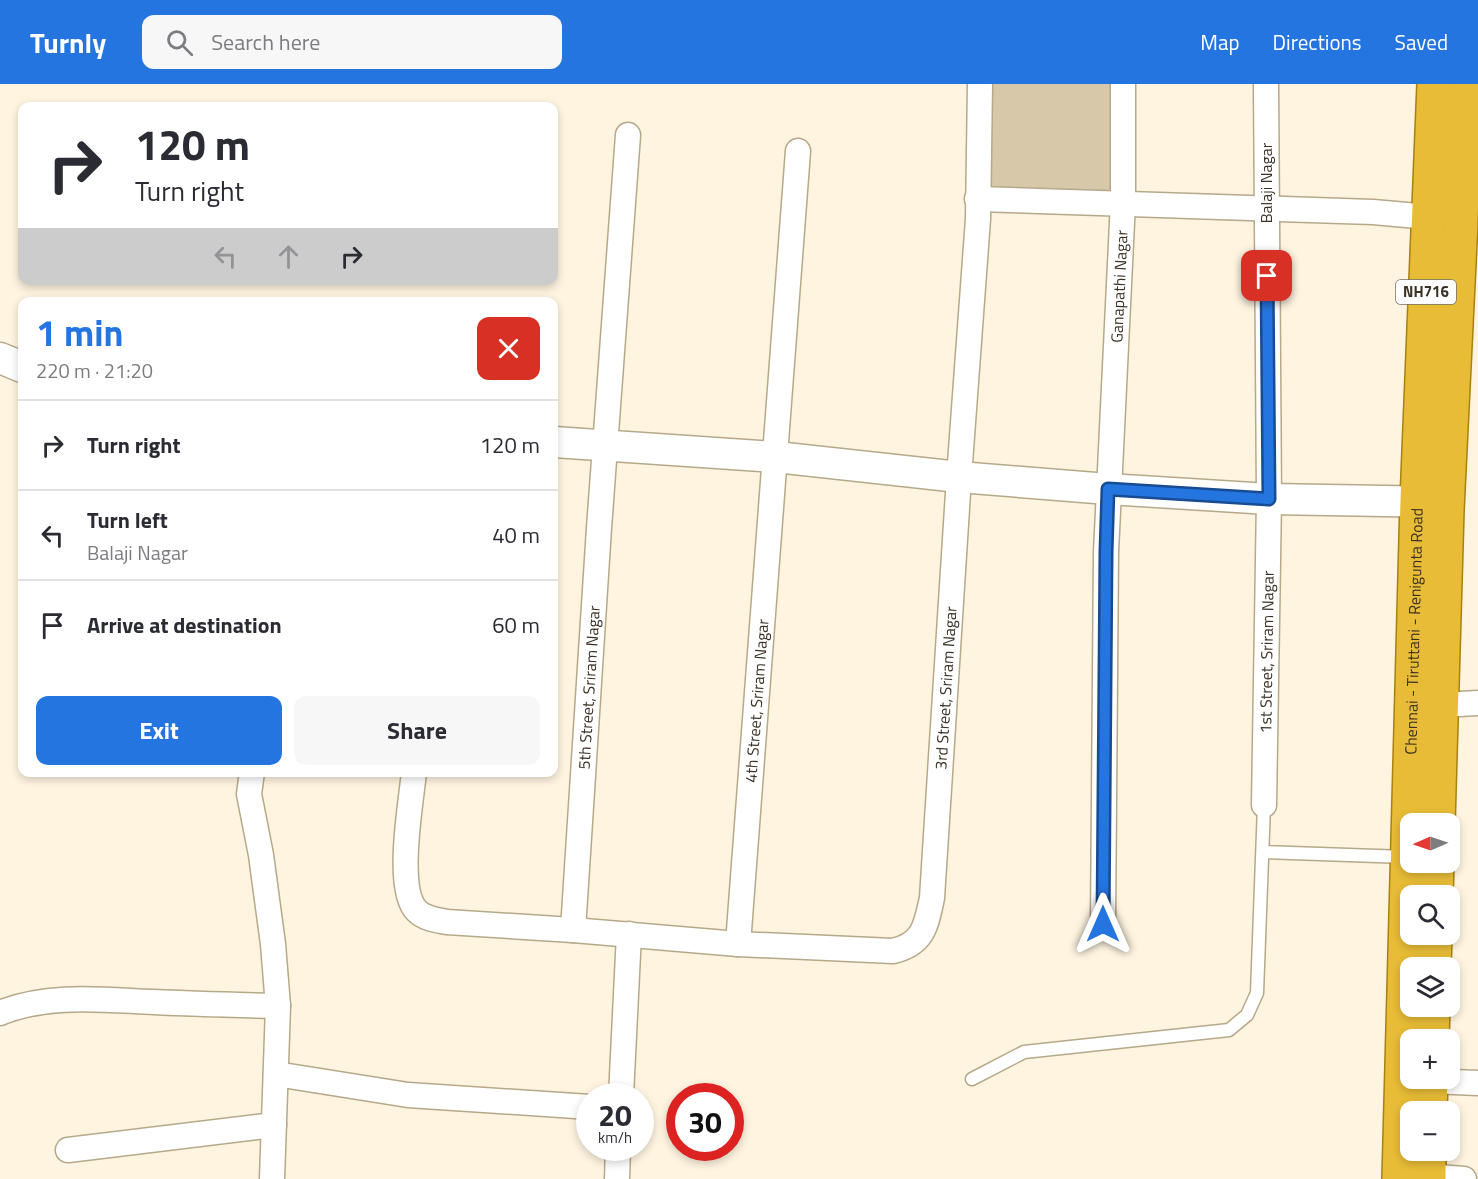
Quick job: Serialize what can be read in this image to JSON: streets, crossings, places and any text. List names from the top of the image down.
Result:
{
  "streets": {
    "highway": ["NH716", "Chennai - Tiruttani - Renigunta Road"],
    "street": [
      "Balaji Nagar",
      "Ganapathi Nagar",
      "1st Street, Sriram Nagar",
      "5th Street, Sriram Nagar",
      "3rd Street, Sriram Nagar",
      "4th Street, Sriram Nagar"
    ]
  },
  "crossings": [
    ["Balaji Nagar", "1st Street, Sriram Nagar"],
    ["3rd Street, Sriram Nagar", "4th Street, Sriram Nagar"]
  ],
  "north": "left",
  "page": {
    "header": "Turnly",
    "search": "Search here",
    "nav": ["Map", "Directions", "Saved"],
    "turn": ["120 m", "Turn right"],
    "heading": ["1 min", "220 m · 21:20"],
    "list": [
      {
        "name": "Turn right",
        "value": "120 m"
      },
      {
        "name": "Turn left",
        "note": "Balaji Nagar",
        "value": "40 m"
      },
      {
        "name": "Arrive at destination",
        "value": "60 m"
      }
    ],
    "buttons": ["Exit", "Share"],
    "map_buttons": ["+", "−"],
    "speed": "20 km/h",
    "limit": "30"
  }
}
